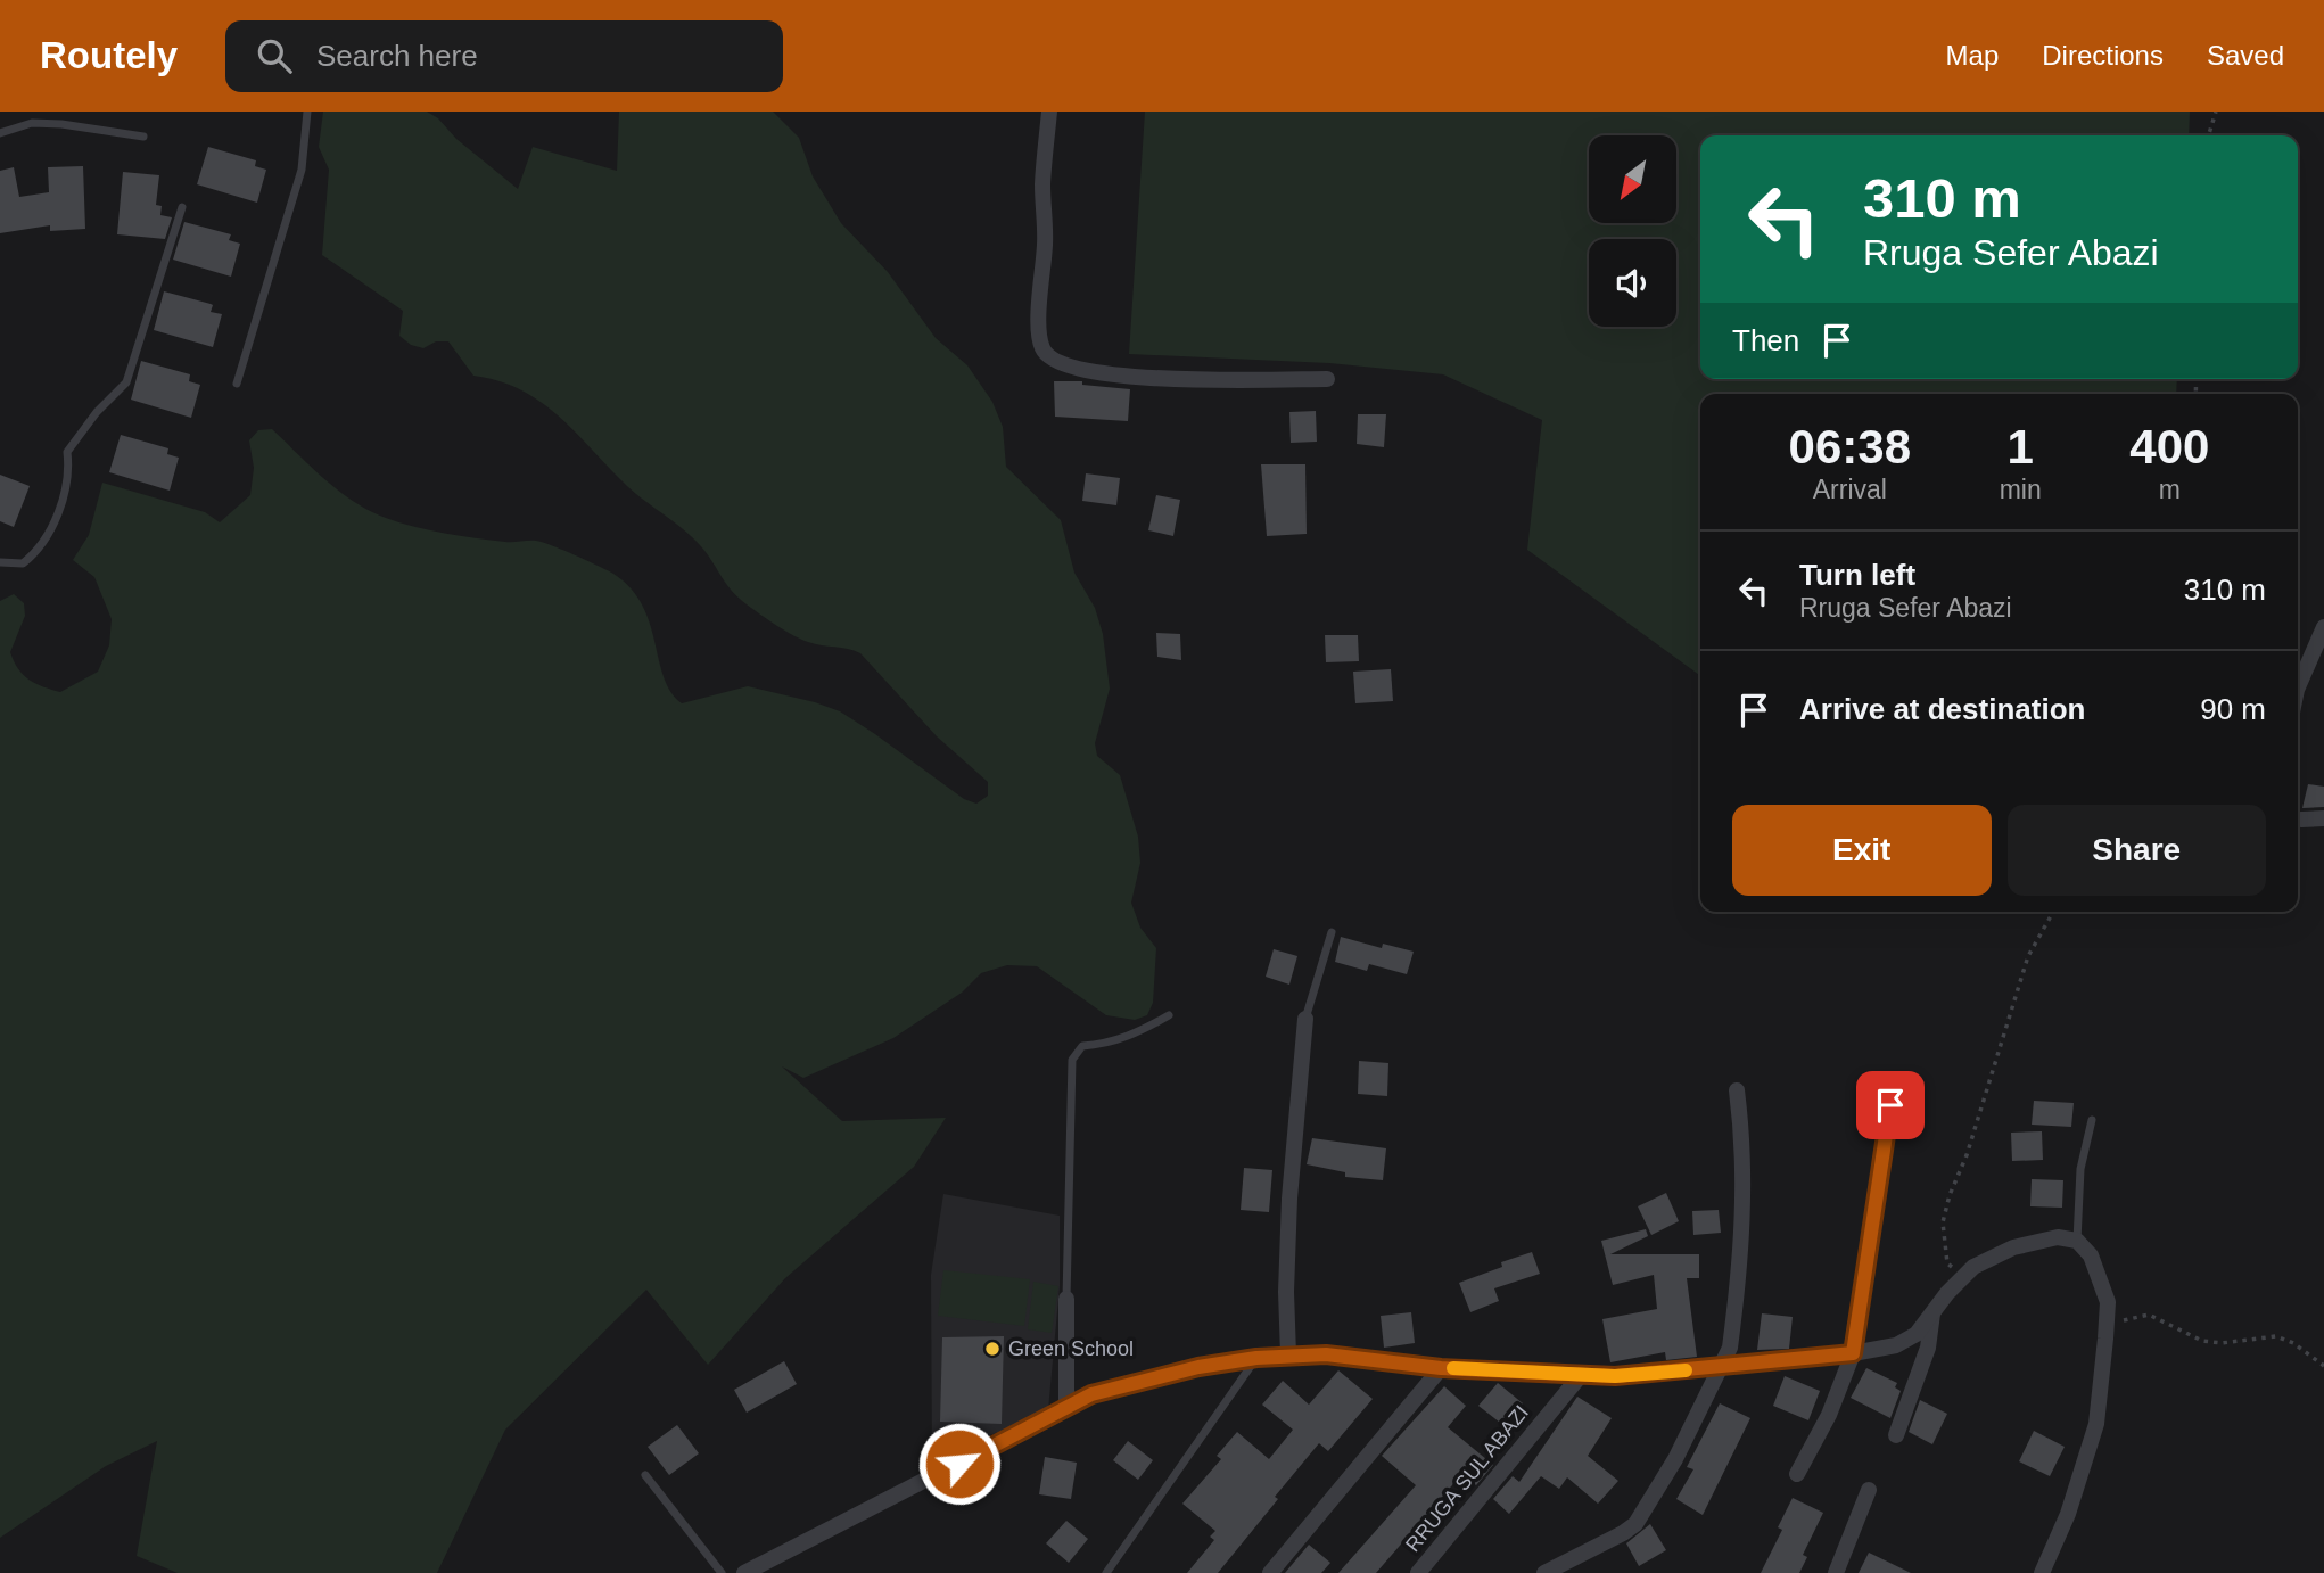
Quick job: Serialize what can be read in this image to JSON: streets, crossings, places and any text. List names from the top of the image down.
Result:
{
  "streets": {
    "street": ["RRUGA SUL ABAZI"]
  },
  "places": ["Green School"],
  "north": "bottom left",
  "page": {
    "header": "Routely",
    "search": "Search here",
    "nav": ["Map", "Directions", "Saved"],
    "turn": ["310 m", "Rruga Sefer Abazi"],
    "then": "Then",
    "eta": [
      "06:38",
      "Arrival",
      "1",
      "min",
      "400",
      "m"
    ],
    "list": [
      {
        "name": "Turn left",
        "note": "Rruga Sefer Abazi",
        "value": "310 m"
      },
      {
        "name": "Arrive at destination",
        "value": "90 m"
      }
    ],
    "buttons": ["Exit", "Share"]
  }
}
